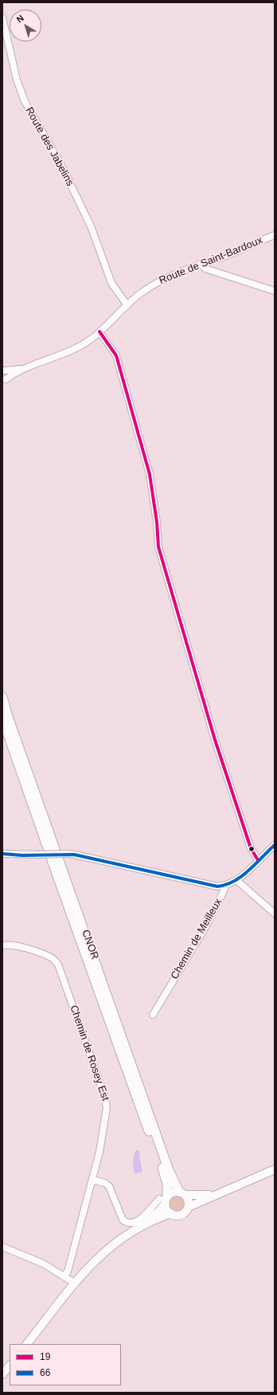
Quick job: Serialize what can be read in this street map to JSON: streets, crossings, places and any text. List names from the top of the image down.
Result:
{
  "streets": {
    "highway": ["CNOR"],
    "street": [
      "Route des Jabelins",
      "Route de Saint-Bardoux",
      "Chemin de Meilleux",
      "Chemin de Rosey Est"
    ]
  },
  "crossings": [
    ["Route des Jabelins", "Route de Saint-Bardoux"]
  ],
  "lines": ["transit line 19", "transit line 66"],
  "legend": ["19", "66"],
  "north": "top left"
}
